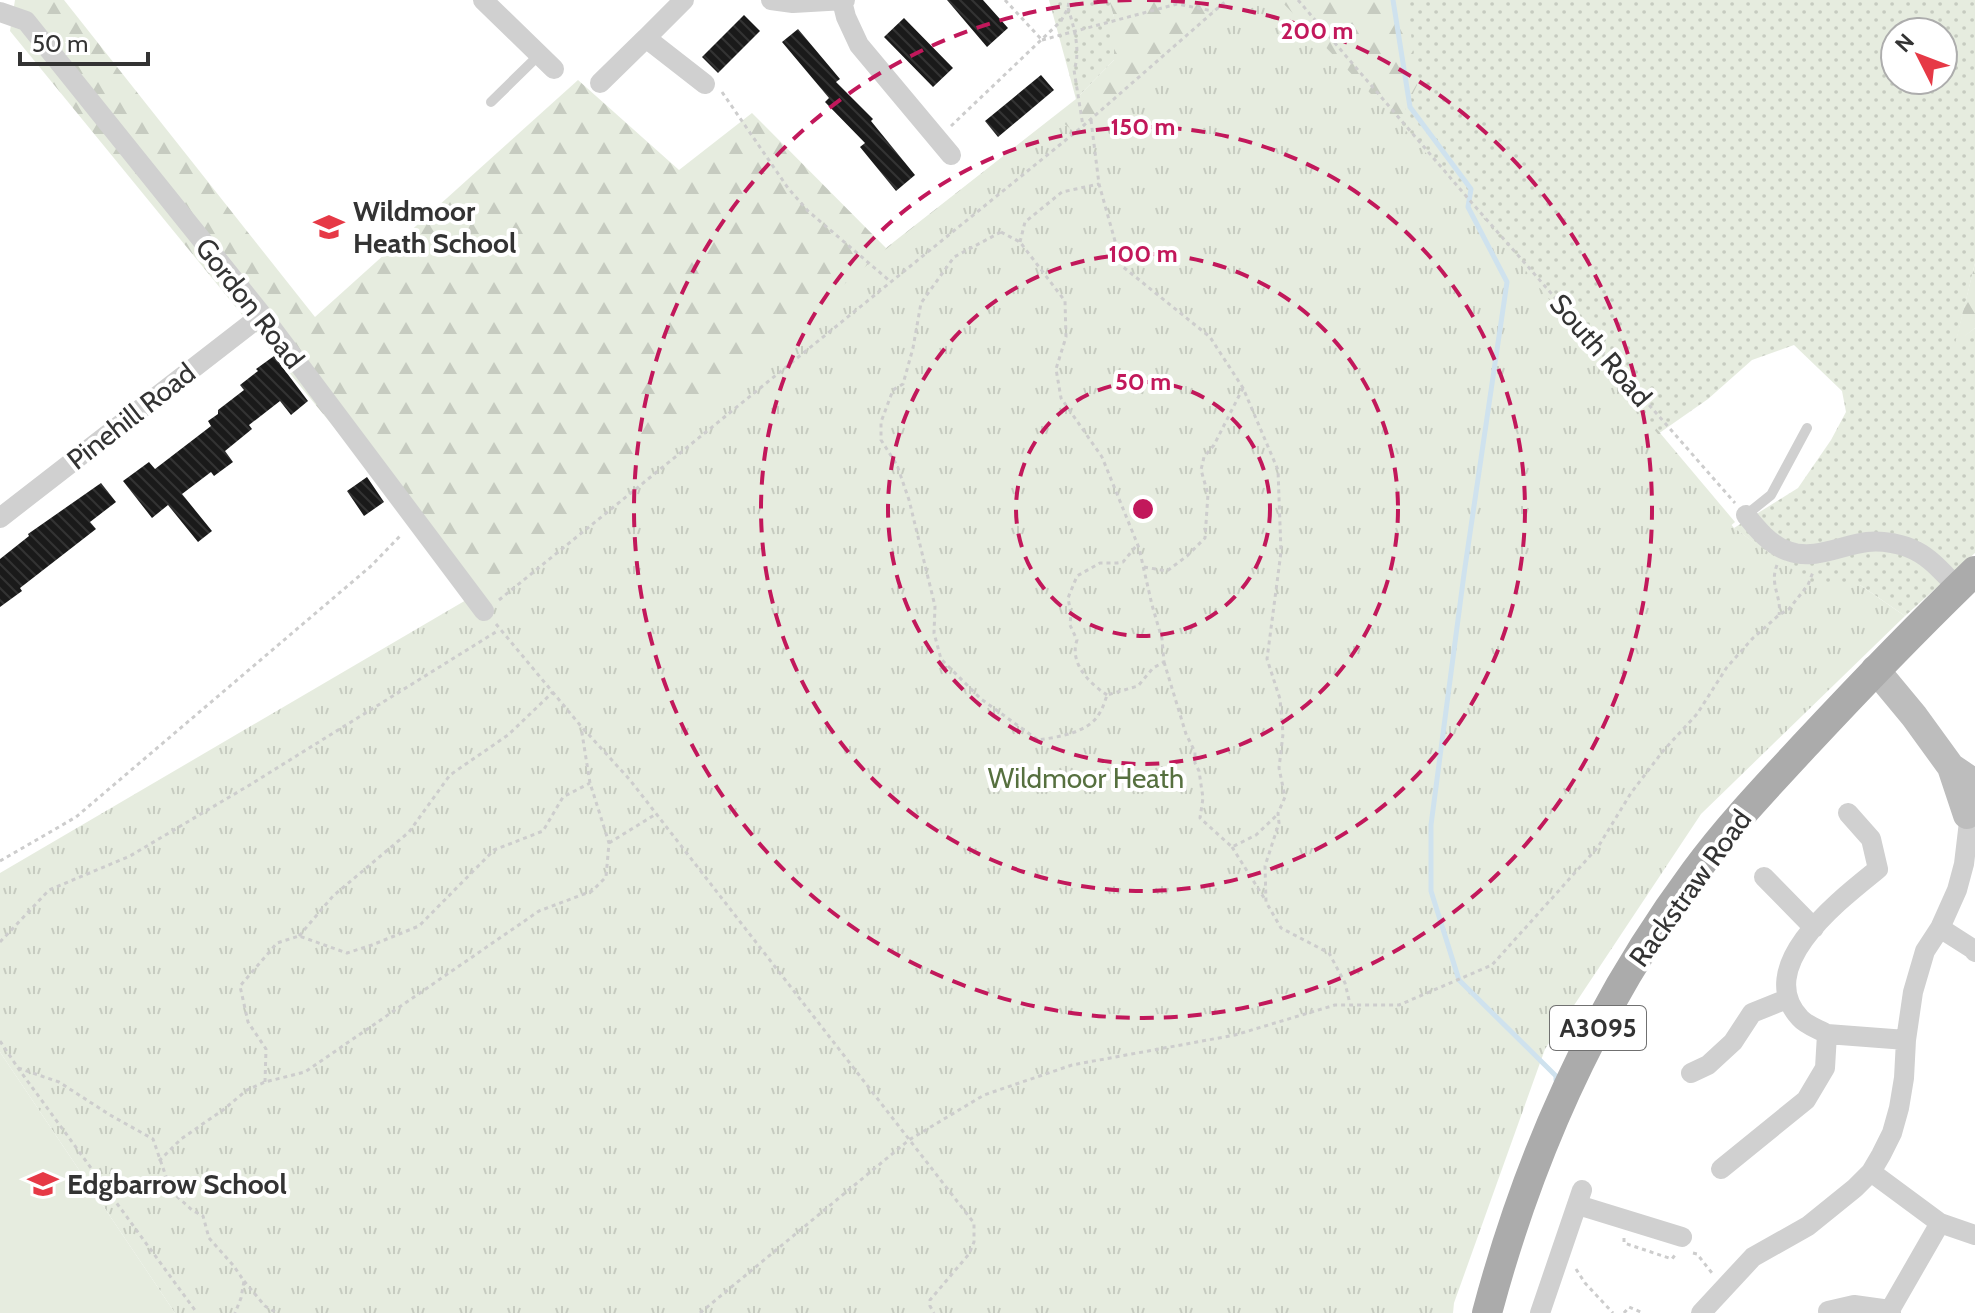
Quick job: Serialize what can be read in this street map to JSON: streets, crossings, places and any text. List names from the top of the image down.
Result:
{
  "streets": {
    "main road": ["Rackstraw Road", "A3095"],
    "street": ["Gordon Road", "Pinehill Road"],
    "path": ["South Road"]
  },
  "crossings": [
    ["Gordon Road", "Pinehill Road"]
  ],
  "parks": ["Wildmoor Heath"],
  "places": {
    "school or university": ["Wildmoor Heath School", "Edgbarrow School"]
  },
  "scale_bar": "50 m",
  "north": "top left",
  "rings": [
    "200 m",
    "150 m",
    "100 m",
    "50 m"
  ]
}
